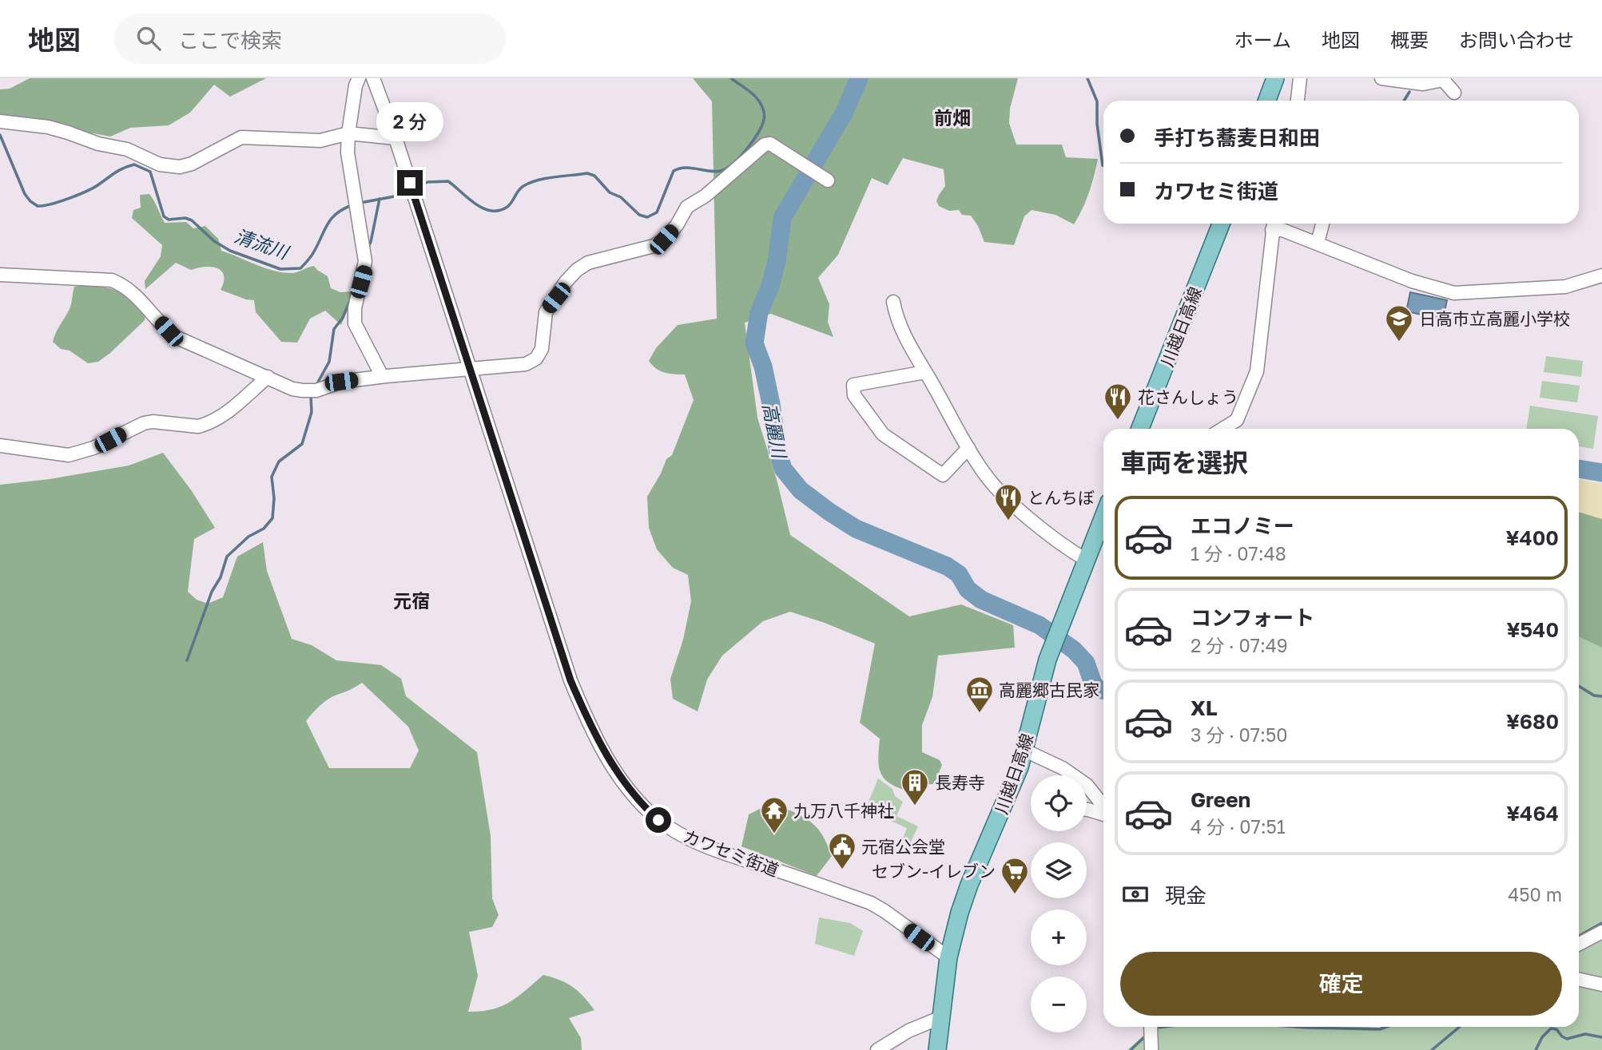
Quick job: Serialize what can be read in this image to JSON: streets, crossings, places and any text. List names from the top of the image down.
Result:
{
  "streets": {
    "main road": ["川越日高線"],
    "street": ["カワセミ街道"]
  },
  "crossings": [
    ["川越日高線", "カワセミ街道"]
  ],
  "districts": ["前畑", "元宿"],
  "water": ["清流川", "高麗川"],
  "places": {
    "school or university": ["日高市立高麗小学校"],
    "restaurant": ["花さんしょう", "とんちぼ"],
    "museum": ["高麗郷古民家"],
    "building": ["長寿寺"],
    "temple": ["九万八千神社"],
    "public building": ["元宿公会堂"],
    "supermarket": ["セブン-イレブン"]
  },
  "page": {
    "header": "地図",
    "search": "ここで検索",
    "nav": [
      "ホーム",
      "地図",
      "概要",
      "お問い合わせ"
    ],
    "banner": ["手打ち蕎麦日和田", "カワセミ街道"],
    "bubble": "2 分",
    "heading": "車両を選択",
    "list": [
      {
        "name": "エコノミー",
        "note": "1 分 · 07:48",
        "value": "¥400"
      },
      {
        "name": "コンフォート",
        "note": "2 分 · 07:49",
        "value": "¥540"
      },
      {
        "name": "XL",
        "note": "3 分 · 07:50",
        "value": "¥680"
      },
      {
        "name": "Green",
        "note": "4 分 · 07:51",
        "value": "¥464"
      }
    ],
    "map_buttons": ["+", "−"],
    "pay": ["現金", "450 m"],
    "buttons": "確定"
  }
}
